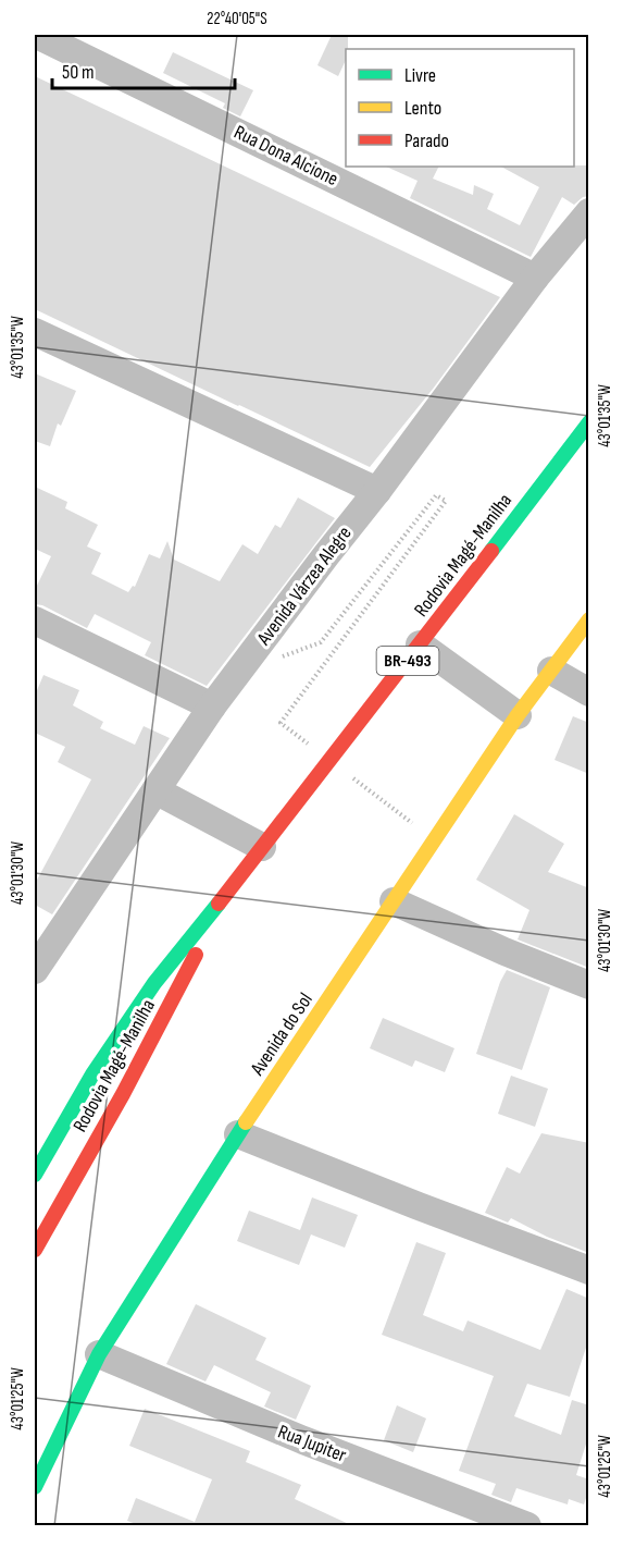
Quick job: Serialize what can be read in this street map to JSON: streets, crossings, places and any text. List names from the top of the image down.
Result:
{
  "streets": {
    "main road": ["Rodovia Magé-Manilha", "BR-493", "Avenida do Sol"],
    "street": ["Rua Dona Alcione", "Avenida Várzea Alegre", "Rua Jupiter"]
  },
  "crossings": [
    ["Rua Dona Alcione", "Avenida Várzea Alegre"],
    ["Avenida do Sol", "Rua Jupiter"]
  ],
  "legend": ["Livre", "Lento", "Parado"],
  "scale_bar": "50 m",
  "coordinates": [
    "22°40'05\"S",
    "43°01'35\"W",
    "43°01'30\"W",
    "43°01'25\"W"
  ]
}
